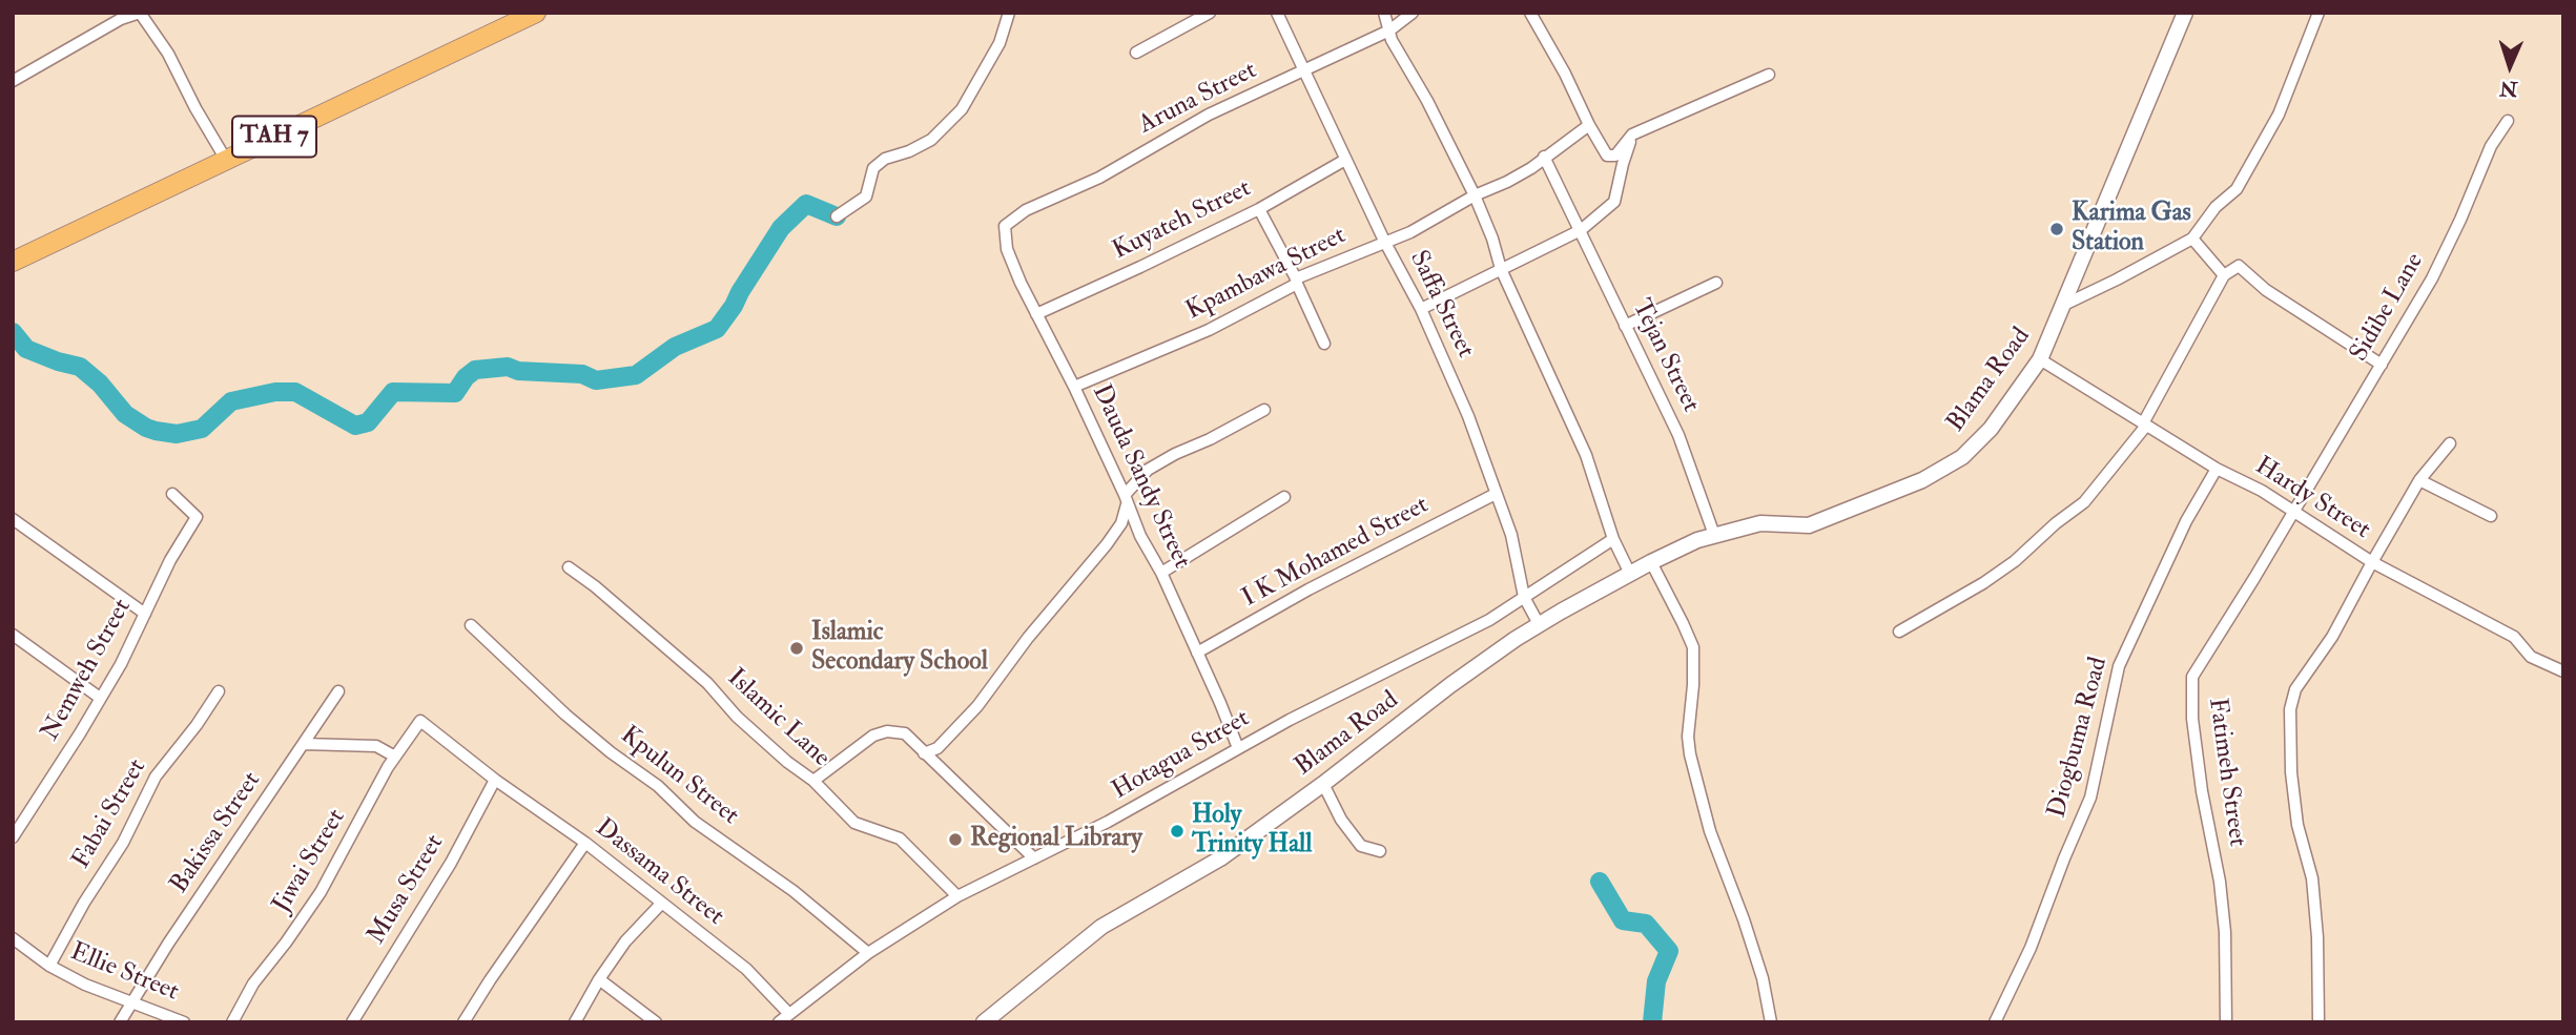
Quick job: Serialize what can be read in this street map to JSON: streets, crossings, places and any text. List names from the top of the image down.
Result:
{
  "streets": {
    "highway": ["TAH 7"],
    "street": [
      "Aruna Street",
      "Kuyateh Street",
      "Kpambawa Street",
      "Saffa Street",
      "Sidibe Lane",
      "Tejan Street",
      "Blama Road",
      "Dauda Sandy Street",
      "Hardy Street",
      "I K Mohamed Street",
      "Nemweh Street",
      "Islamic Lane",
      "Diogbuma Road",
      "Hotagua Street",
      "Fatimeh Street",
      "Kpulun Street",
      "Fabai Street",
      "Bakissa Street",
      "Jiwai Street",
      "Dassama Street",
      "Musa Street",
      "Ellie Street"
    ]
  },
  "crossings": [
    ["Aruna Street", "Saffa Street"],
    ["Aruna Street", "Dauda Sandy Street"],
    ["Kuyateh Street", "Saffa Street"],
    ["Kuyateh Street", "Dauda Sandy Street"],
    ["Kpambawa Street", "Saffa Street"],
    ["Kpambawa Street", "Tejan Street"],
    ["Kpambawa Street", "Dauda Sandy Street"],
    ["Saffa Street", "Blama Road"],
    ["Saffa Street", "I K Mohamed Street"],
    ["Saffa Street", "Hotagua Street"],
    ["Sidibe Lane", "Hardy Street"],
    ["Sidibe Lane", "Fatimeh Street"],
    ["Tejan Street", "Blama Road"],
    ["Blama Road", "Hardy Street"],
    ["Dauda Sandy Street", "I K Mohamed Street"],
    ["Dauda Sandy Street", "Hotagua Street"],
    ["Hardy Street", "Diogbuma Road"],
    ["Hardy Street", "Fatimeh Street"],
    ["Islamic Lane", "Hotagua Street"],
    ["Hotagua Street", "Kpulun Street"],
    ["Hotagua Street", "Dassama Street"],
    ["Fabai Street", "Ellie Street"],
    ["Bakissa Street", "Ellie Street"],
    ["Jiwai Street", "Dassama Street"],
    ["Dassama Street", "Musa Street"]
  ],
  "places": [
    "Karima Gas Station",
    "Islamic Secondary School",
    "Holy Trinity Hall",
    "Regional Library"
  ],
  "north": "bottom"
}
